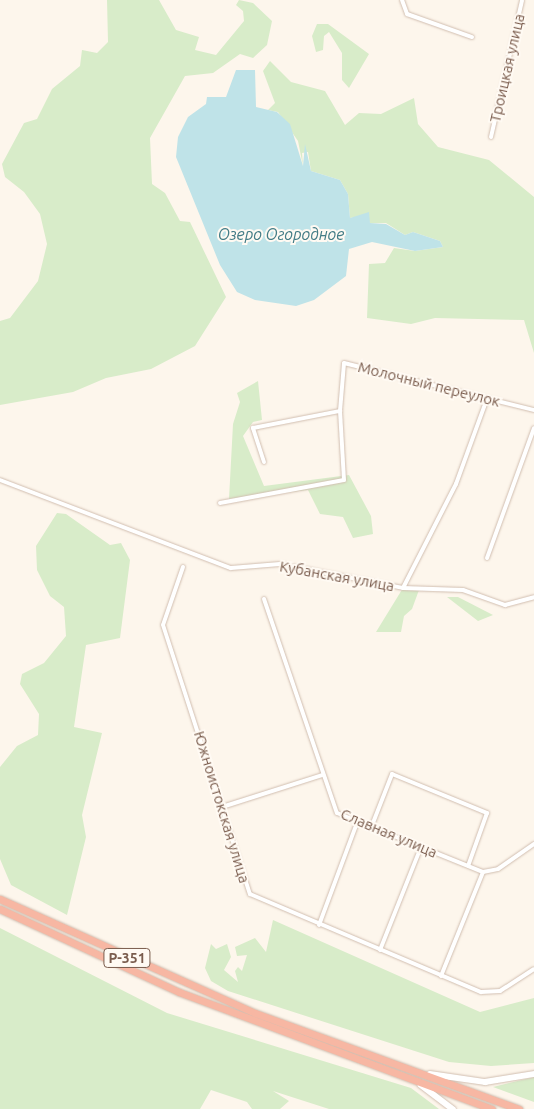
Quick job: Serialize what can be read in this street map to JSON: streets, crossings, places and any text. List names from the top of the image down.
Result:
{
  "streets": {
    "highway": ["Р-351"],
    "street": [
      "Троицкая улица",
      "Молочный переулок",
      "Кубанская улица",
      "Южноистокская улица",
      "Славная улица"
    ]
  },
  "water": ["Озеро Огородное"]
}
